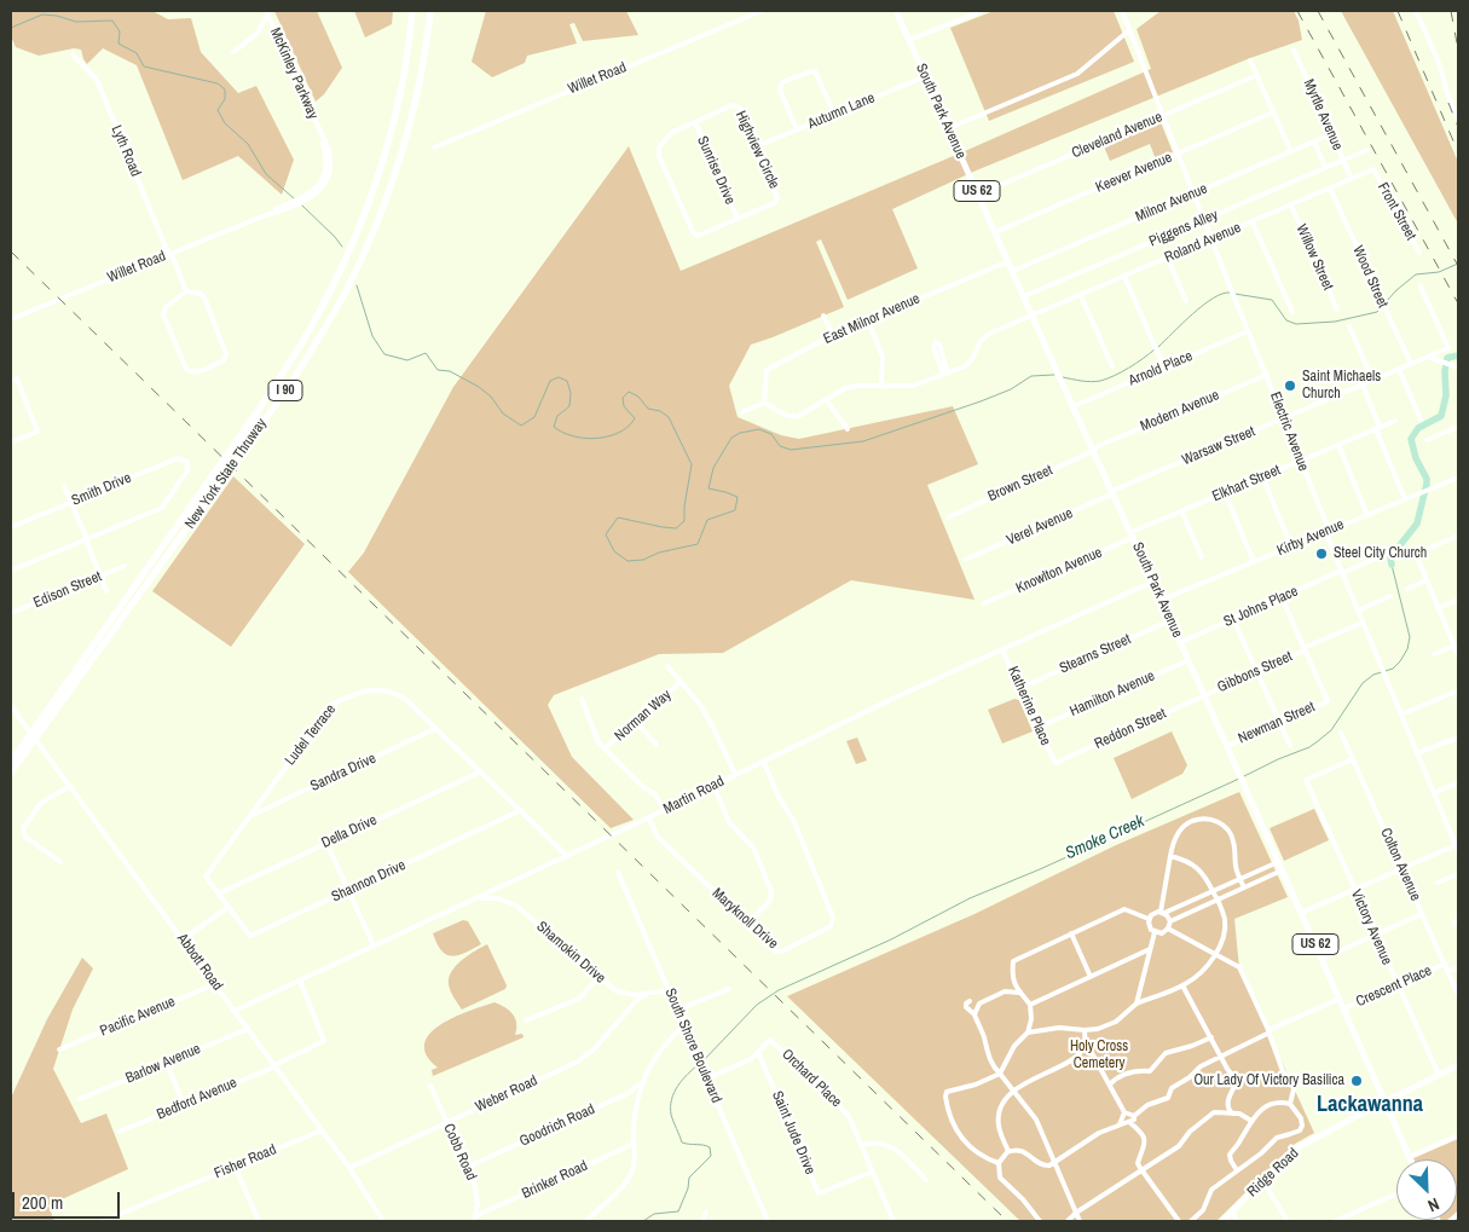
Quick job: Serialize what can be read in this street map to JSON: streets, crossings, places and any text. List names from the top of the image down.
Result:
{
  "streets": {
    "highway": ["I 90", "New York State Thruway"],
    "main road": ["South Park Avenue", "US 62", "Ridge Road"],
    "street": [
      "McKinley Parkway",
      "Willet Road",
      "Autumn Lane",
      "Myrtle Avenue",
      "Cleveland Avenue",
      "Highview Circle",
      "Lyth Road",
      "Sunrise Drive",
      "Keever Avenue",
      "Milnor Avenue",
      "Front Street",
      "Piggens Alley",
      "Roland Avenue",
      "Willow Street",
      "Wood Street",
      "East Milnor Avenue",
      "Arnold Place",
      "Modern Avenue",
      "Electric Avenue",
      "Warsaw Street",
      "Brown Street",
      "Elkhart Street",
      "Smith Drive",
      "Verel Avenue",
      "Kirby Avenue",
      "Knowlton Avenue",
      "Edison Street",
      "St Johns Place",
      "Stearns Street",
      "Gibbons Street",
      "Hamilton Avenue",
      "Katherine Place",
      "Norman Way",
      "Newman Street",
      "Reddon Street",
      "Ludel Terrace",
      "Sandra Drive",
      "Martin Road",
      "Della Drive",
      "Colton Avenue",
      "Shannon Drive",
      "Maryknoll Drive",
      "Victory Avenue",
      "Shamokin Drive",
      "Abbott Road",
      "Crescent Place",
      "Pacific Avenue",
      "South Shore Boulevard",
      "Barlow Avenue",
      "Orchard Place",
      "Weber Road",
      "Bedford Avenue",
      "Goodrich Road",
      "Saint Jude Drive",
      "Cobb Road",
      "Fisher Road",
      "Brinker Road"
    ]
  },
  "crossings": [
    ["McKinley Parkway", "Willet Road"],
    ["Willet Road", "Lyth Road"],
    ["Autumn Lane", "South Park Avenue"],
    ["Autumn Lane", "Highview Circle"],
    ["South Park Avenue", "Cleveland Avenue"],
    ["South Park Avenue", "Keever Avenue"],
    ["South Park Avenue", "Milnor Avenue"],
    ["South Park Avenue", "Piggens Alley"],
    ["South Park Avenue", "Roland Avenue"],
    ["South Park Avenue", "East Milnor Avenue"],
    ["South Park Avenue", "Arnold Place"],
    ["South Park Avenue", "Modern Avenue"],
    ["South Park Avenue", "Warsaw Street"],
    ["South Park Avenue", "Brown Street"],
    ["South Park Avenue", "Elkhart Street"],
    ["South Park Avenue", "Verel Avenue"],
    ["South Park Avenue", "Kirby Avenue"],
    ["South Park Avenue", "Knowlton Avenue"],
    ["South Park Avenue", "St Johns Place"],
    ["South Park Avenue", "Stearns Street"],
    ["South Park Avenue", "Gibbons Street"],
    ["South Park Avenue", "Hamilton Avenue"],
    ["South Park Avenue", "Newman Street"],
    ["South Park Avenue", "Reddon Street"],
    ["South Park Avenue", "Martin Road"],
    ["South Park Avenue", "Crescent Place"],
    ["South Park Avenue", "Ridge Road"],
    ["Myrtle Avenue", "Milnor Avenue"],
    ["Myrtle Avenue", "Piggens Alley"],
    ["Myrtle Avenue", "Roland Avenue"],
    ["Cleveland Avenue", "Electric Avenue"],
    ["Highview Circle", "Sunrise Drive"],
    ["Keever Avenue", "Electric Avenue"],
    ["Milnor Avenue", "Electric Avenue"],
    ["Front Street", "Roland Avenue"],
    ["Piggens Alley", "Electric Avenue"],
    ["Roland Avenue", "Willow Street"],
    ["Roland Avenue", "Wood Street"],
    ["Roland Avenue", "East Milnor Avenue"],
    ["Roland Avenue", "Electric Avenue"],
    ["Wood Street", "Warsaw Street"],
    ["Arnold Place", "Electric Avenue"],
    ["Modern Avenue", "Electric Avenue"],
    ["Modern Avenue", "Brown Street"],
    ["Electric Avenue", "Warsaw Street"],
    ["Electric Avenue", "Elkhart Street"],
    ["Electric Avenue", "Kirby Avenue"],
    ["Electric Avenue", "St Johns Place"],
    ["Electric Avenue", "Gibbons Street"],
    ["Warsaw Street", "Verel Avenue"],
    ["Elkhart Street", "Knowlton Avenue"],
    ["Stearns Street", "Katherine Place"],
    ["Gibbons Street", "Newman Street"],
    ["Gibbons Street", "Reddon Street"],
    ["Hamilton Avenue", "Katherine Place"],
    ["Katherine Place", "Reddon Street"],
    ["Katherine Place", "Martin Road"],
    ["Ludel Terrace", "Sandra Drive"],
    ["Ludel Terrace", "Martin Road"],
    ["Ludel Terrace", "Della Drive"],
    ["Ludel Terrace", "Shannon Drive"],
    ["Martin Road", "Maryknoll Drive"],
    ["Martin Road", "Shamokin Drive"],
    ["Martin Road", "Abbott Road"],
    ["Martin Road", "Bedford Avenue"],
    ["Colton Avenue", "Victory Avenue"],
    ["Colton Avenue", "Crescent Place"],
    ["Victory Avenue", "Crescent Place"],
    ["Victory Avenue", "Ridge Road"],
    ["Shamokin Drive", "South Shore Boulevard"],
    ["Shamokin Drive", "Weber Road"],
    ["Abbott Road", "Pacific Avenue"],
    ["Abbott Road", "Barlow Avenue"],
    ["Abbott Road", "Weber Road"],
    ["Abbott Road", "Bedford Avenue"],
    ["Abbott Road", "Fisher Road"],
    ["South Shore Boulevard", "Orchard Place"],
    ["Orchard Place", "Saint Jude Drive"],
    ["Weber Road", "Cobb Road"],
    ["Goodrich Road", "Cobb Road"],
    ["Cobb Road", "Brinker Road"]
  ],
  "districts": ["Lackawanna"],
  "water": ["Smoke Creek"],
  "parks": ["Holy Cross Cemetery"],
  "places": ["Saint Michaels Church", "Steel City Church", "Our Lady Of Victory Basilica"],
  "scale_bar": "200 m",
  "north": "bottom right"
}
